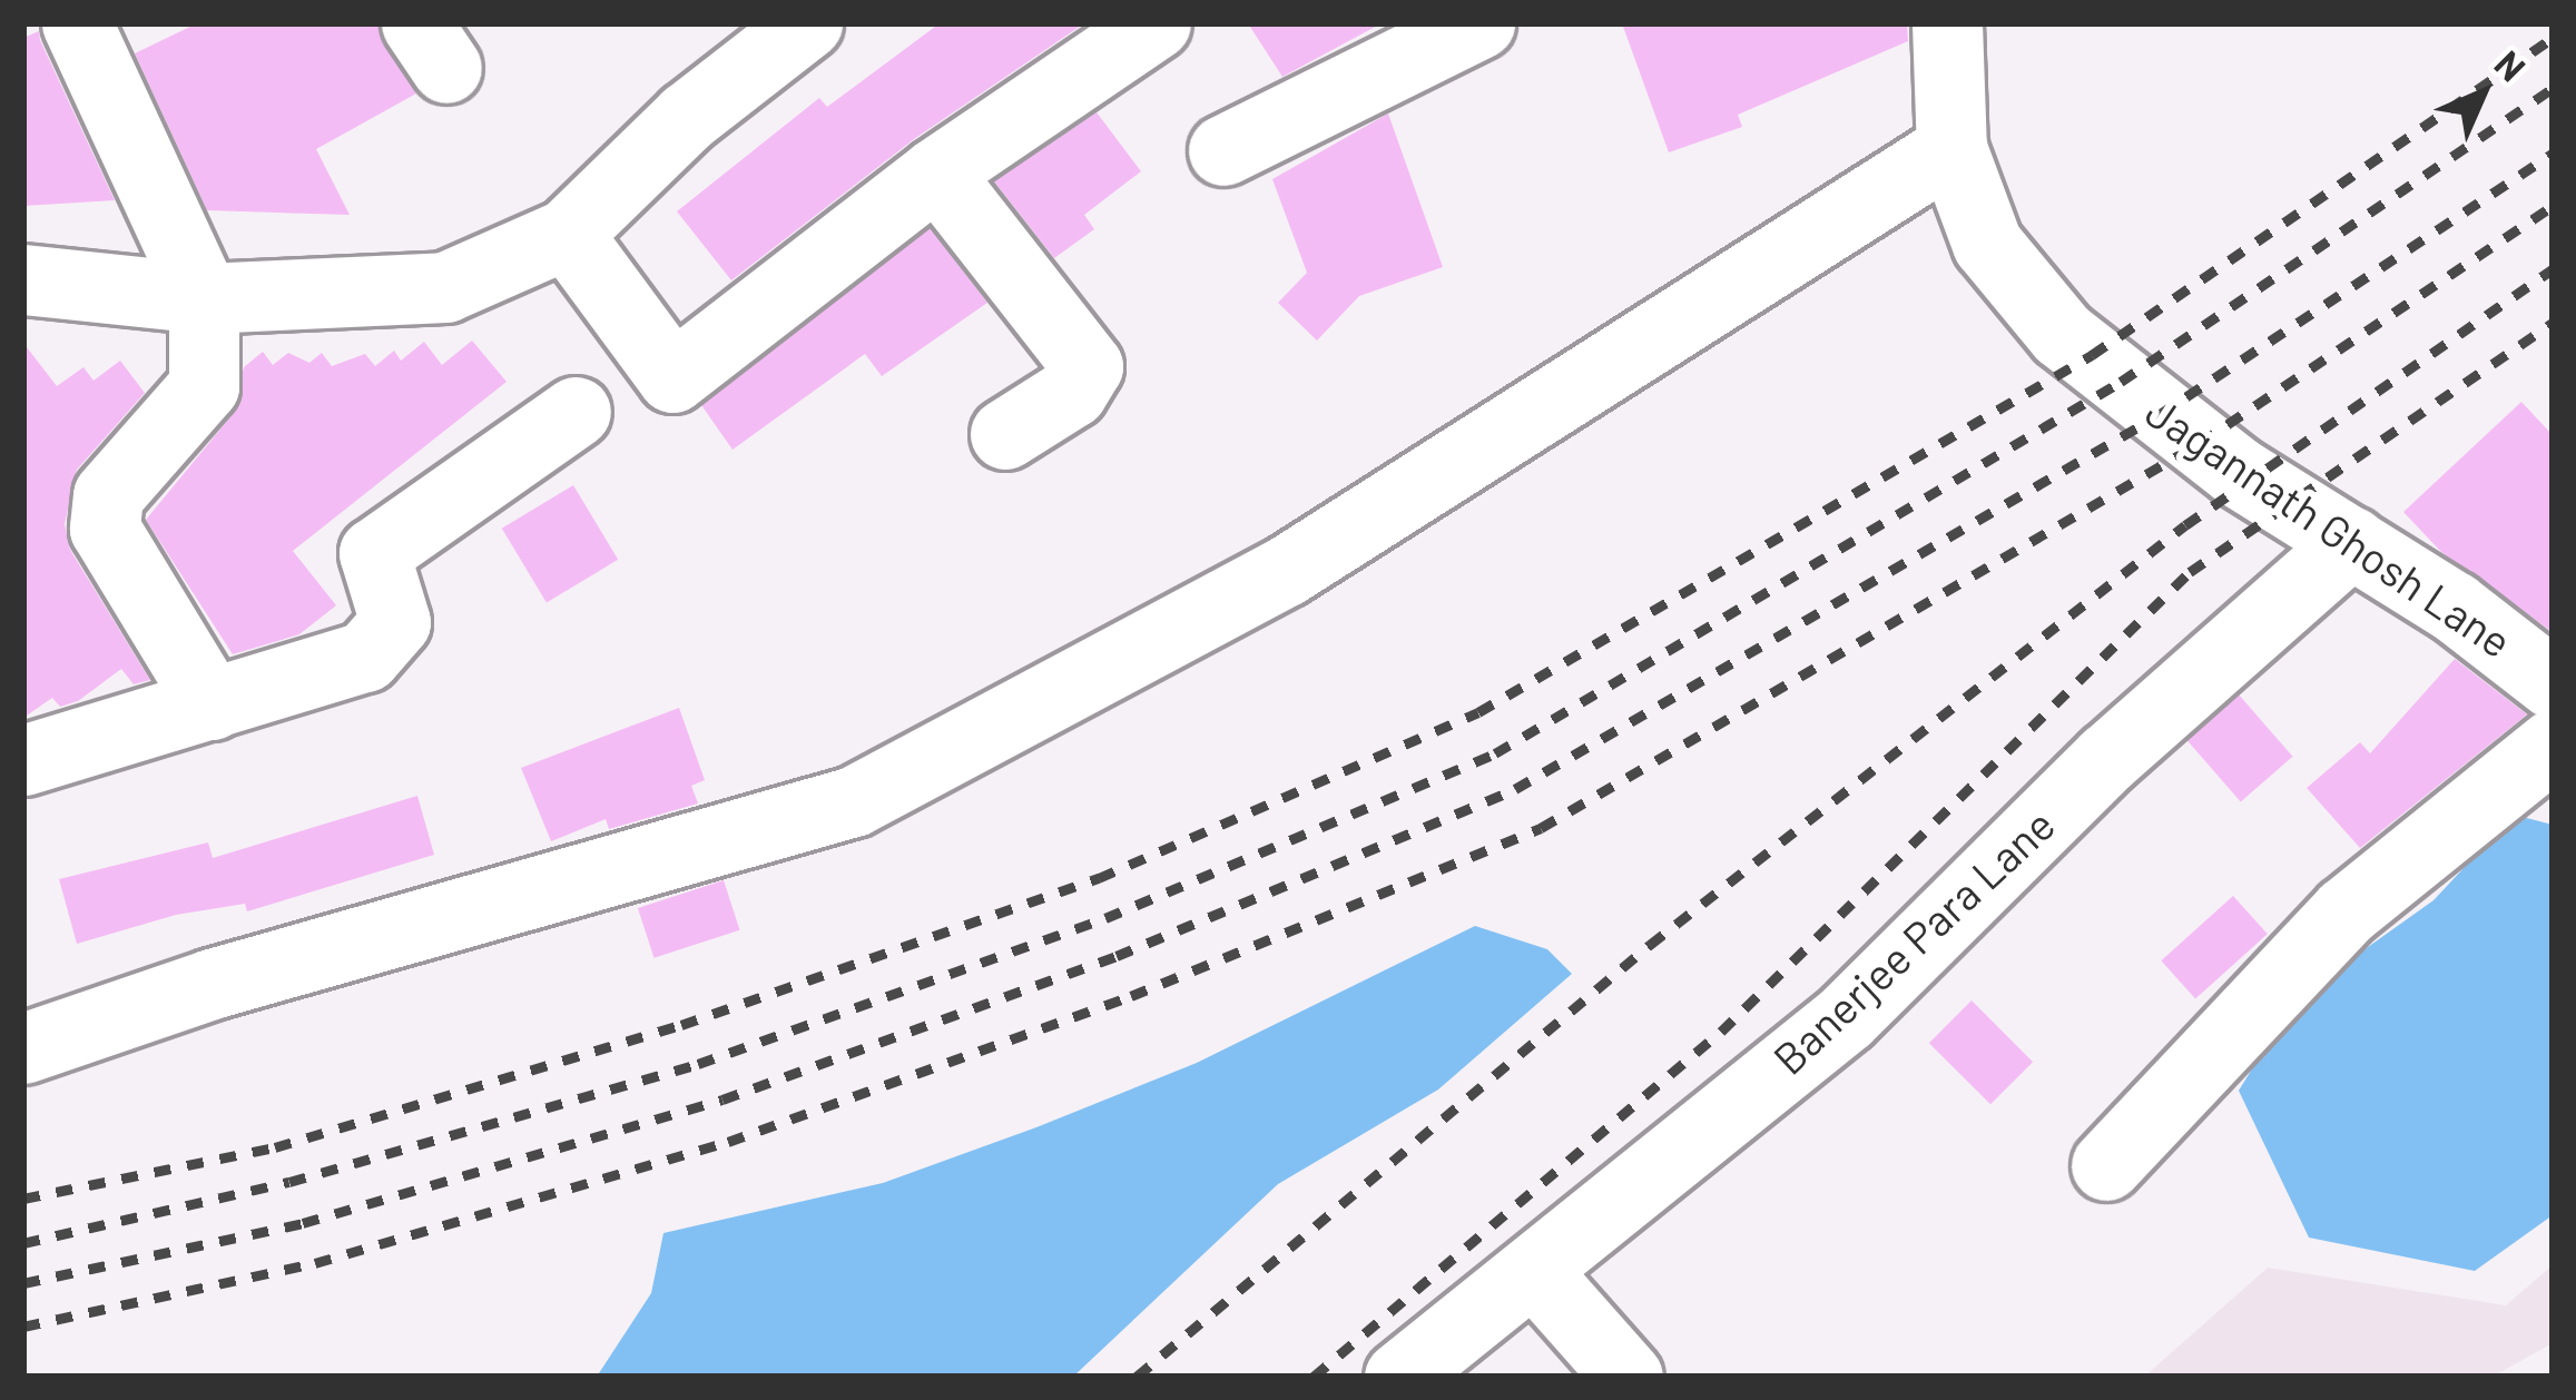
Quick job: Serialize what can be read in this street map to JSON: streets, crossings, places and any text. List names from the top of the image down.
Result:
{
  "streets": {
    "street": ["Jagannath Ghosh Lane", "Banerjee Para Lane"]
  },
  "crossings": [
    ["Jagannath Ghosh Lane", "Banerjee Para Lane"]
  ],
  "north": "top right"
}
